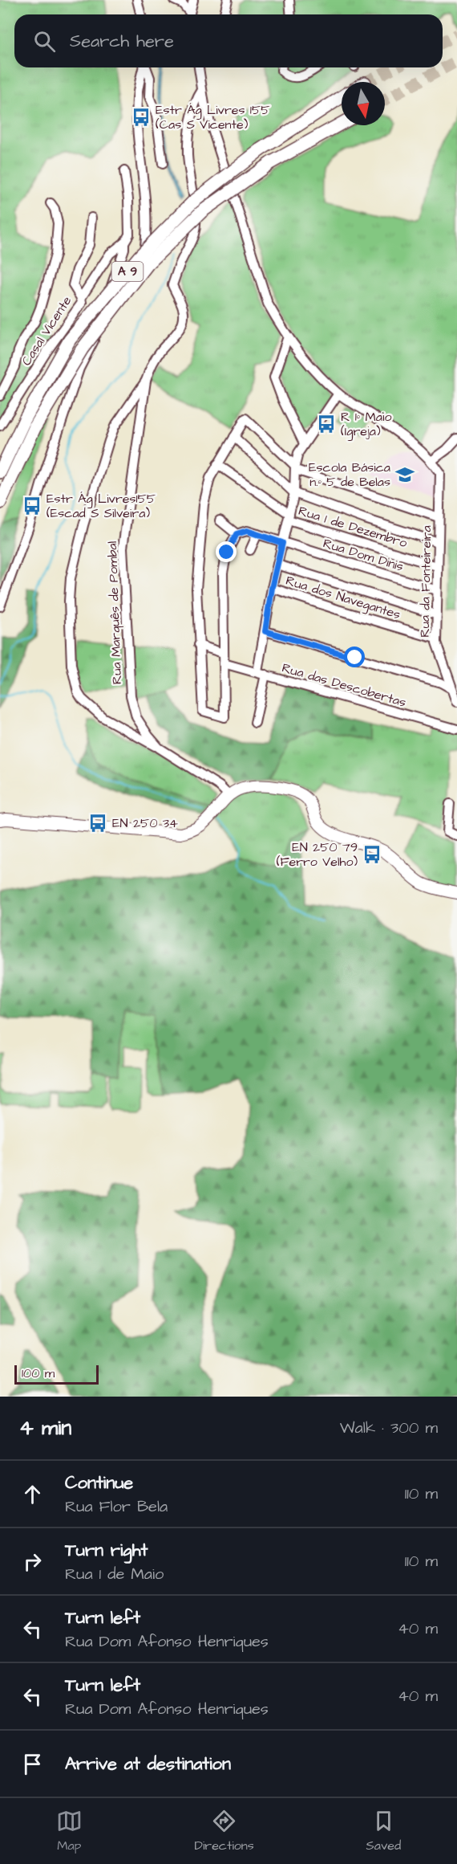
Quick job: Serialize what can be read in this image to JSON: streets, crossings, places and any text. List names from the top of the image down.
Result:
{
  "streets": {
    "highway": ["A 9"],
    "street": [
      "Casal Vicente",
      "Rua 1 de Dezembro",
      "Rua Dom Dinis",
      "Rua da Fonteireira",
      "Rua dos Navegantes",
      "Rua Marquês de Pombal",
      "Rua das Descobertas"
    ]
  },
  "crossings": [
    ["Rua 1 de Dezembro", "Rua da Fonteireira"],
    ["Rua Dom Dinis", "Rua da Fonteireira"],
    ["Rua da Fonteireira", "Rua dos Navegantes"]
  ],
  "places": {
    "bus stop": [
      "Estr Ág Livres 155 (Cas S Vicente)",
      "R 1º Maio (Igreja)",
      "Estr Ág Livres155 (Escad S Silveira)",
      "EN 250 34",
      "EN 250 79 (Ferro Velho)"
    ],
    "school or university": ["Escola Básica n.º 5 de Belas"]
  },
  "scale_bar": "100 m",
  "north": "bottom",
  "page": {
    "search": "Search here",
    "scale": "100 m",
    "heading": ["4 min", "Walk · 300 m"],
    "list": [
      ["Continue", "Rua Flor Bela", "110 m"],
      ["Turn right", "Rua 1 de Maio", "110 m"],
      ["Turn left", "Rua Dom Afonso Henriques", "40 m"],
      ["Turn left", "Rua Dom Afonso Henriques", "40 m"],
      "Arrive at destination"
    ],
    "nav": ["Map", "Directions", "Saved"]
  }
}
